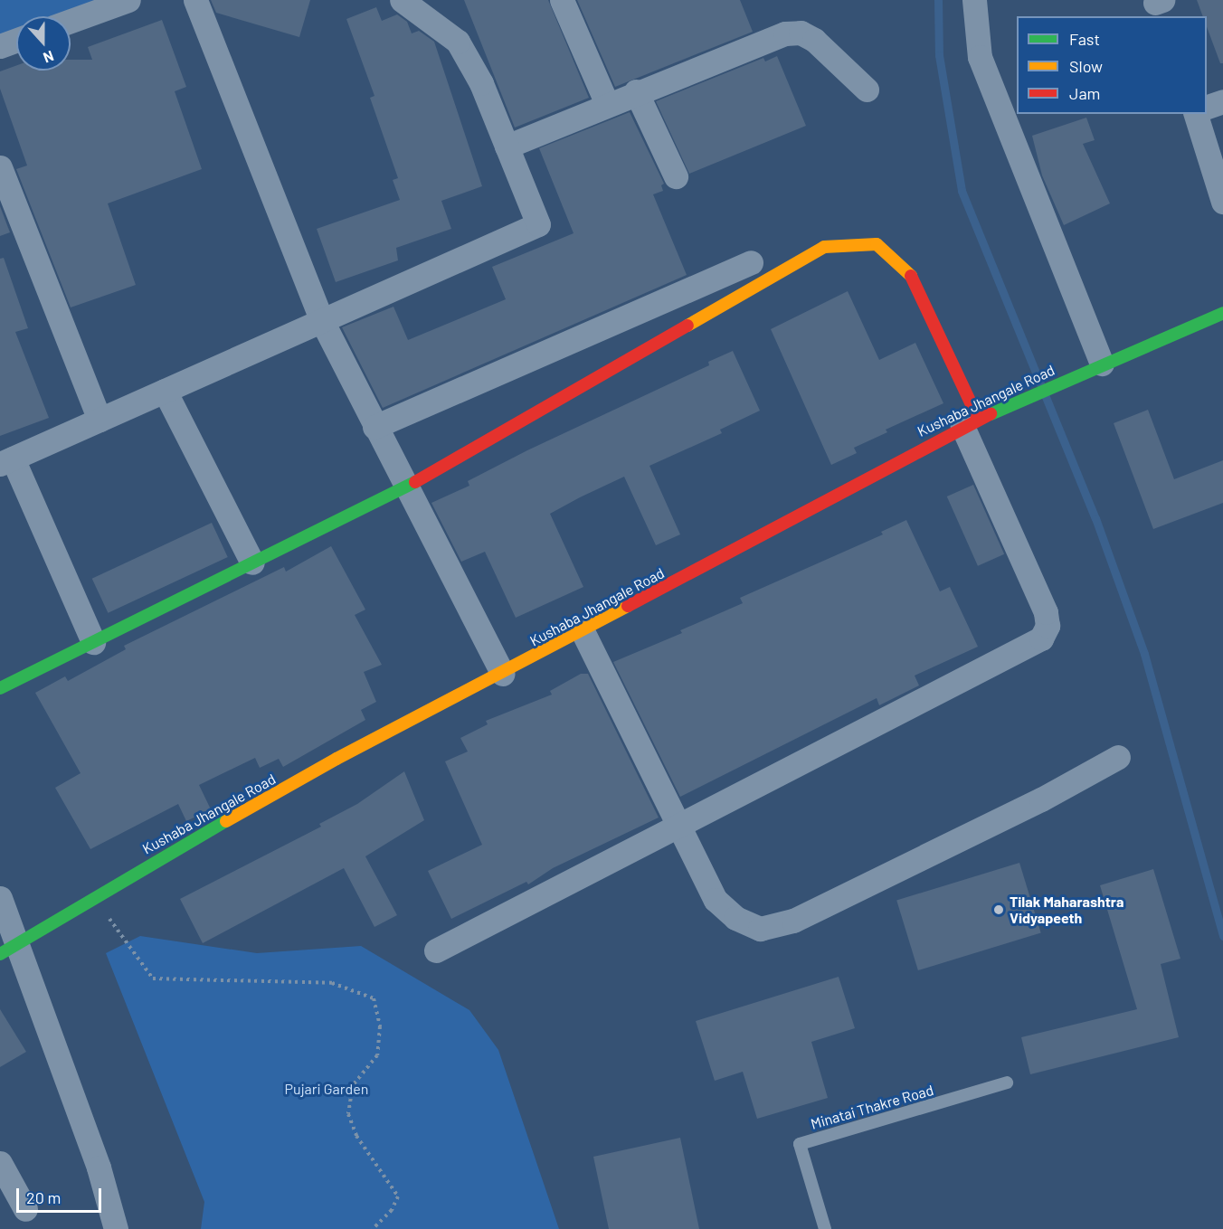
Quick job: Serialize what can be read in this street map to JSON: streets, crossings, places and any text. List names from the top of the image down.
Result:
{
  "streets": {
    "street": ["Kushaba Jhangale Road"],
    "lane": ["Minatai Thakre Road"]
  },
  "parks": ["Pujari Garden"],
  "places": ["Tilak Maharashtra Vidyapeeth"],
  "legend": ["Fast", "Slow", "Jam"],
  "scale_bar": "20 m",
  "north": "bottom"
}
